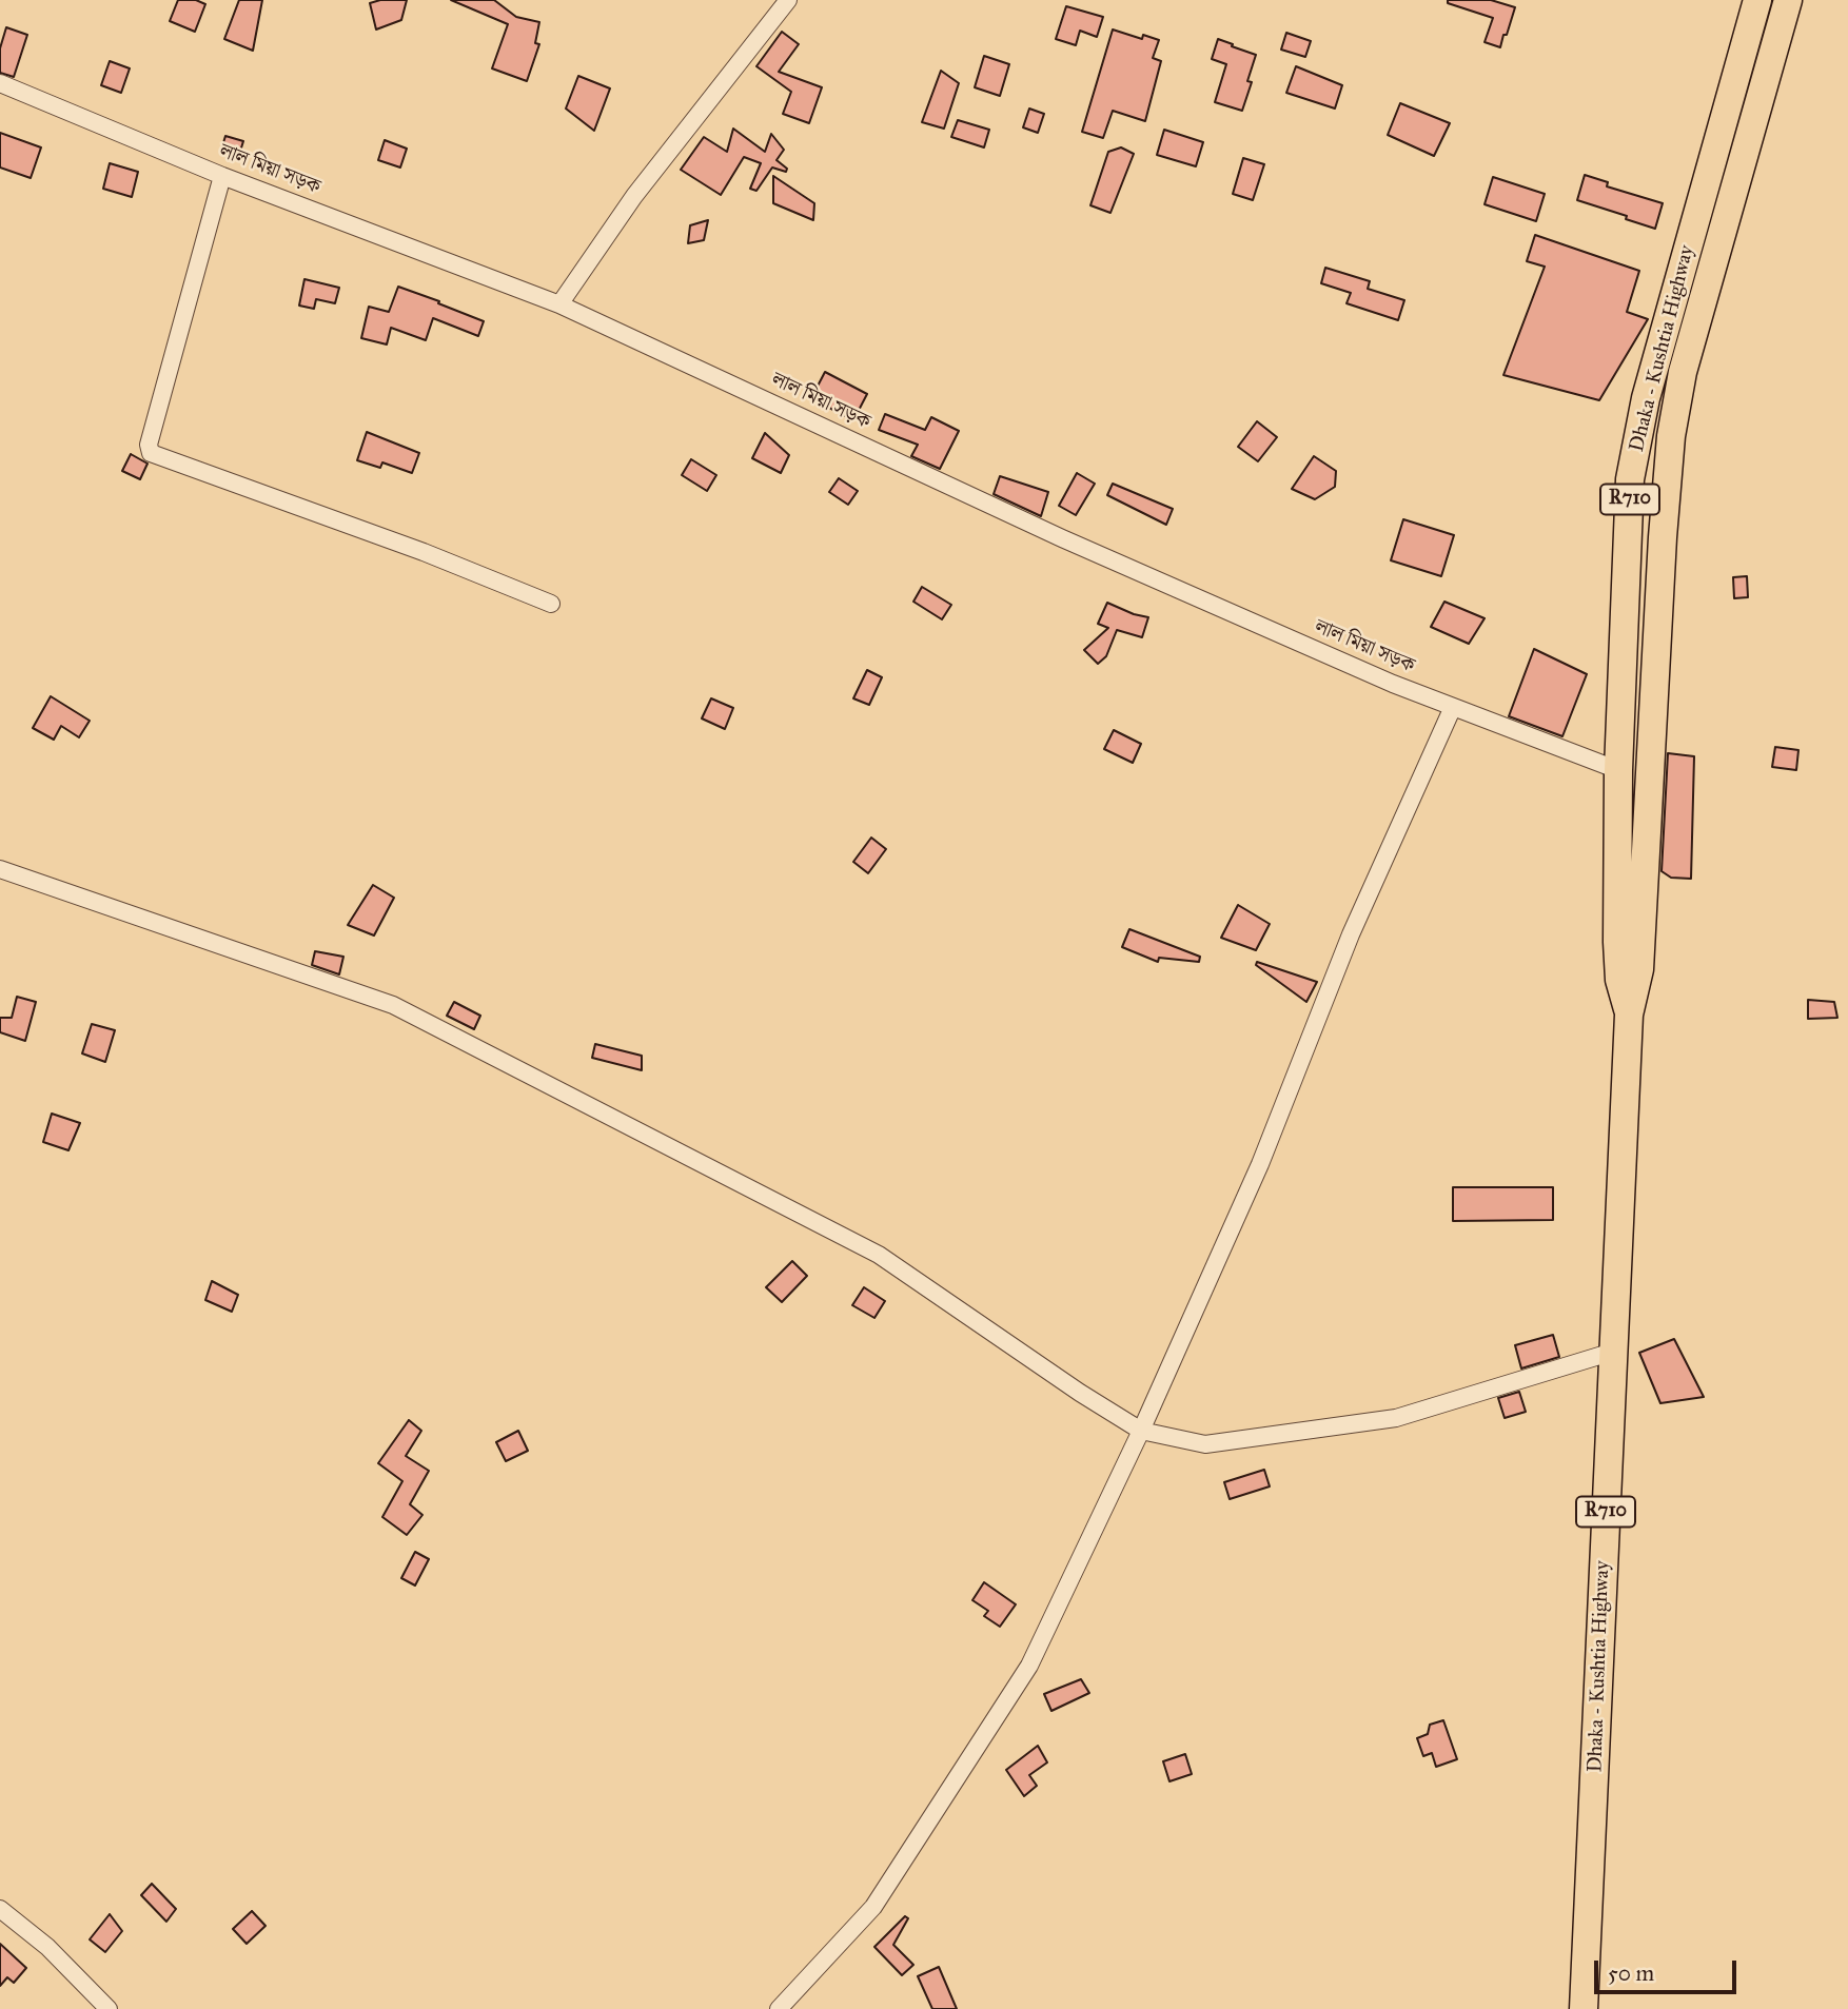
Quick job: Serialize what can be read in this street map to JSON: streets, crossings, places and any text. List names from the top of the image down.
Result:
{
  "streets": {
    "main road": ["Dhaka - Kushtia Highway", "R710"],
    "street": ["লাল মিয়া সড়ক"]
  },
  "crossings": [
    ["লাল মিয়া সড়ক", "Dhaka - Kushtia Highway"]
  ],
  "scale_bar": "50 m"
}
